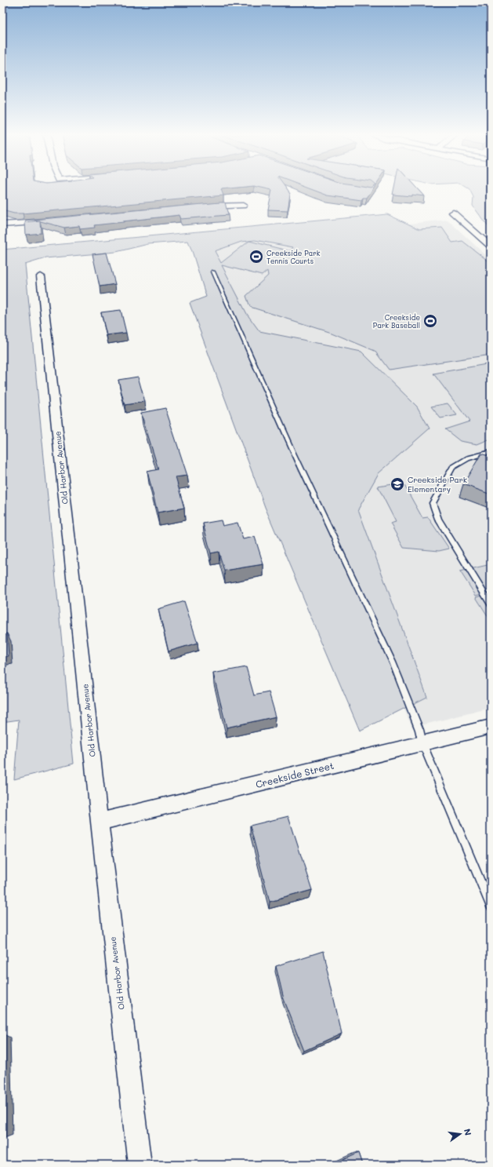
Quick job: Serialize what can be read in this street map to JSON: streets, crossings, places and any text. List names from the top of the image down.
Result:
{
  "streets": {
    "street": ["Old Harbor Avenue", "Creekside Street"]
  },
  "crossings": [
    ["Old Harbor Avenue", "Creekside Street"]
  ],
  "places": {
    "sports": ["Creekside Park Tennis Courts", "Creekside Park Baseball"],
    "school or university": ["Creekside Park Elementary"]
  },
  "north": "right"
}
